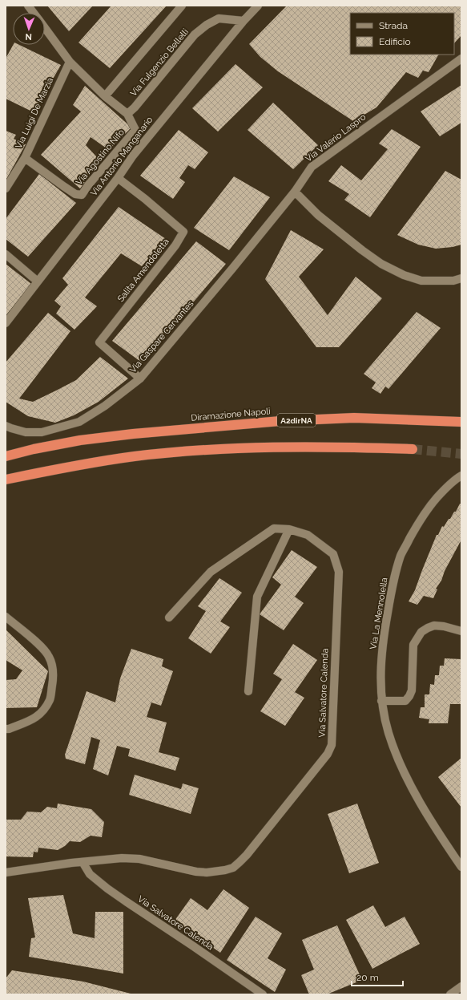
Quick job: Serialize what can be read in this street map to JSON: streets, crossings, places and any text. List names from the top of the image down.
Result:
{
  "streets": {
    "highway": ["Diramazione Napoli", "A2dirNA"],
    "street": [
      "Via Fulgenzio Bellelli",
      "Via Luigi De Marzia",
      "Via Valerio Laspro",
      "Via Antonio Manganario",
      "Via Agostino Nifo",
      "Salita Amendoletta",
      "Via Gaspare Cervantes",
      "Via La Mennolella",
      "Via Salvatore Calenda"
    ]
  },
  "crossings": [
    ["Via Fulgenzio Bellelli", "Via Antonio Manganario"],
    ["Via Fulgenzio Bellelli", "Via Agostino Nifo"],
    ["Via Luigi De Marzia", "Via Agostino Nifo"],
    ["Via Valerio Laspro", "Via Gaspare Cervantes"],
    ["Via Antonio Manganario", "Salita Amendoletta"],
    ["Salita Amendoletta", "Via Gaspare Cervantes"]
  ],
  "legend": ["Strada", "Edificio"],
  "scale_bar": "20 m",
  "north": "bottom"
}
